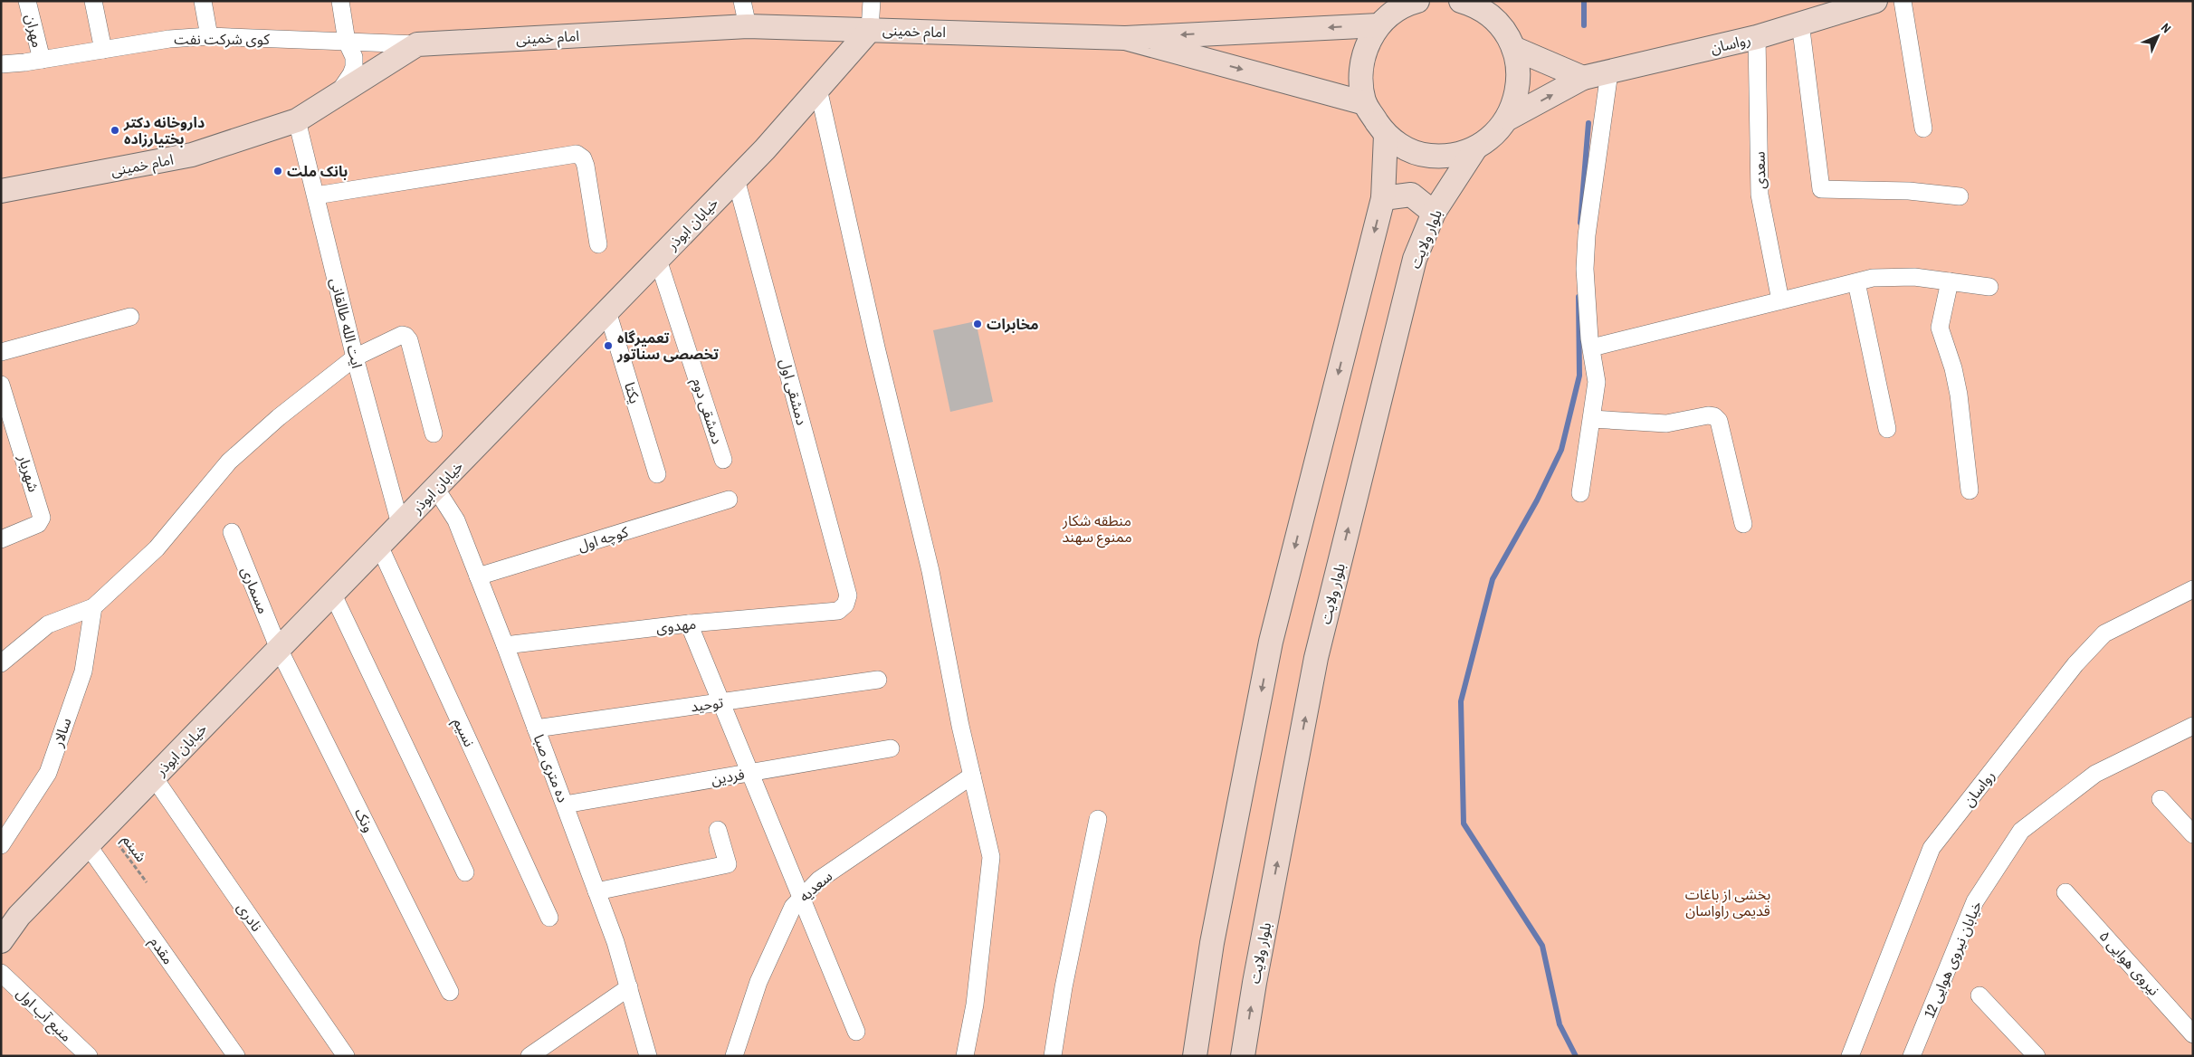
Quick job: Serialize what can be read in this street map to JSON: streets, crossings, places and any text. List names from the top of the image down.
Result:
{
  "streets": {
    "main road": [
      "امام خمینی",
      "رواسان",
      "خیابان ابوذر",
      "بلوار ولایت"
    ],
    "street": [
      "مهران",
      "کوی شرکت نفت",
      "سعدی",
      "ایت الله طالقانی",
      "دمشقی اول",
      "یکتا",
      "دمشقی دوم",
      "شهریار",
      "کوچه اول",
      "مسماری",
      "مهدوی",
      "توحید",
      "سالار",
      "نسیم",
      "ده متری صبا",
      "فردین",
      "ونک",
      "سعدیه",
      "نادری",
      "مقدم",
      "خیابان نیروی هوایی 12",
      "نیروی هوایی ۵",
      "منبع آب اول"
    ],
    "path": ["شبنم"]
  },
  "crossings": [
    ["مهران", "کوی شرکت نفت"],
    ["امام خمینی", "کوی شرکت نفت"],
    ["امام خمینی", "خیابان ابوذر"],
    ["امام خمینی", "ایت الله طالقانی"],
    ["رواسان", "سعدی"],
    ["خیابان ابوذر", "ایت الله طالقانی"],
    ["خیابان ابوذر", "دمشقی اول"],
    ["خیابان ابوذر", "یکتا"],
    ["خیابان ابوذر", "دمشقی دوم"],
    ["خیابان ابوذر", "مسماری"],
    ["خیابان ابوذر", "نسیم"],
    ["خیابان ابوذر", "ده متری صبا"],
    ["خیابان ابوذر", "ونک"],
    ["خیابان ابوذر", "شبنم"],
    ["خیابان ابوذر", "نادری"],
    ["خیابان ابوذر", "مقدم"],
    ["دمشقی اول", "مهدوی"],
    ["کوچه اول", "ده متری صبا"],
    ["مسماری", "ونک"],
    ["مهدوی", "ده متری صبا"],
    ["توحید", "ده متری صبا"],
    ["ده متری صبا", "فردین"]
  ],
  "parks": ["منطقه شکار ممنوع سهند", "بخشی از باغات قدیمی راواسان"],
  "places": [
    "داروخانه دکتر بختیارزاده",
    "بانک ملت",
    "مخابرات",
    "تعمیرگاه تخصصی سناتور"
  ],
  "north": "top right"
}
